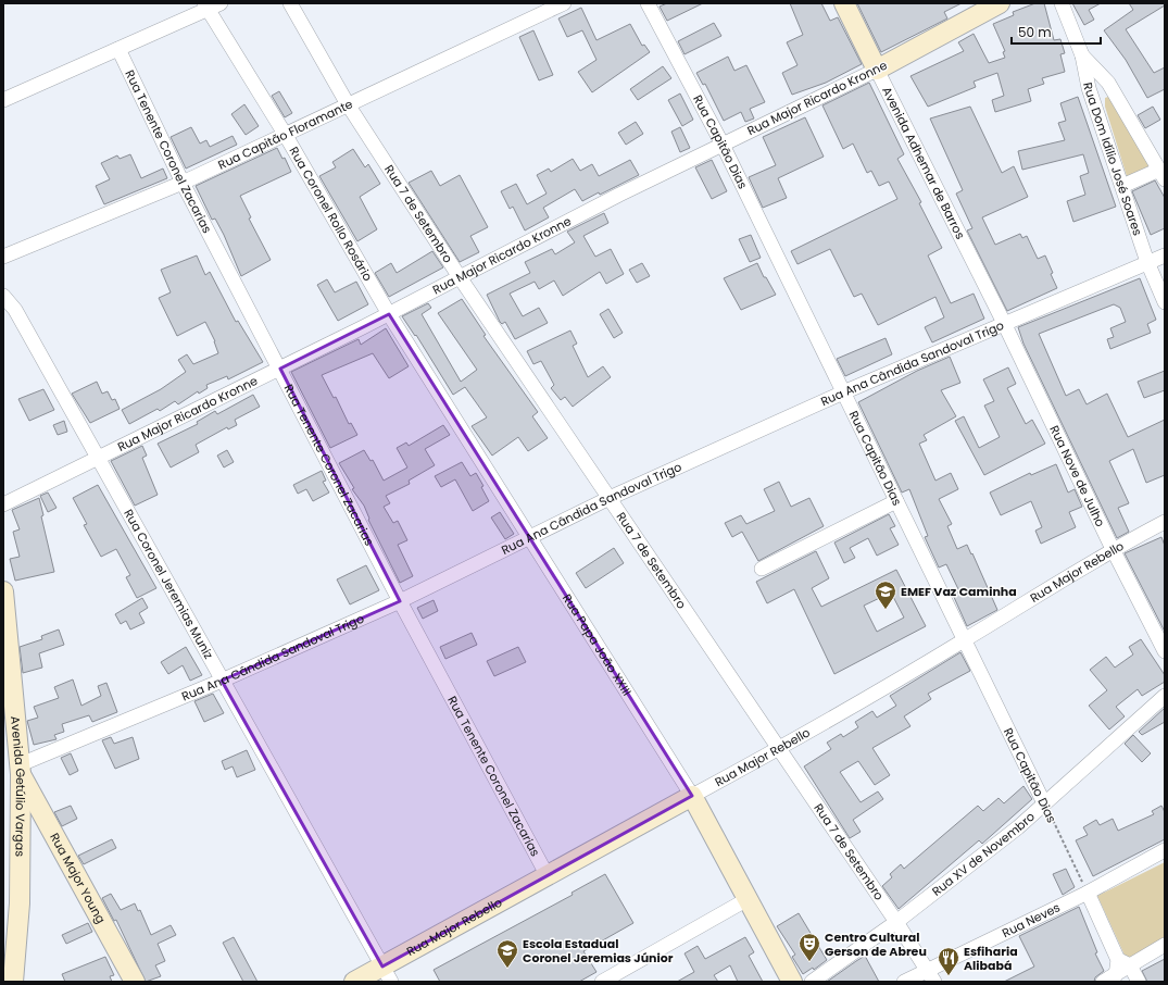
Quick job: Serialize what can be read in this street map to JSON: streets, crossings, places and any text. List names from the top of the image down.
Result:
{
  "streets": {
    "street": [
      "Rua Major Ricardo Kronne",
      "Rua Capitão Floramante",
      "Rua Capitão Dias",
      "Rua Tenente Coronel Zacarias",
      "Rua Dom Idílio José Soares",
      "Avenida Adhemar de Barros",
      "Rua 7 de Setembro",
      "Rua Coronel Rollo Rosário",
      "Rua Ana Cândida Sandoval Trigo",
      "Rua Nove de Julho",
      "Rua Major Rebello",
      "Rua Coronel Jeremias Muniz",
      "Rua Papa João XXIII",
      "Avenida Getúlio Vargas",
      "Rua XV de Novembro",
      "Rua Major Young",
      "Rua Neves"
    ]
  },
  "crossings": [
    ["Rua Major Ricardo Kronne", "Rua Capitão Dias"],
    ["Rua Major Ricardo Kronne", "Rua Tenente Coronel Zacarias"],
    ["Rua Major Ricardo Kronne", "Avenida Adhemar de Barros"],
    ["Rua Major Ricardo Kronne", "Rua 7 de Setembro"],
    ["Rua Major Ricardo Kronne", "Rua Coronel Rollo Rosário"],
    ["Rua Major Ricardo Kronne", "Rua Coronel Jeremias Muniz"],
    ["Rua Major Ricardo Kronne", "Rua Papa João XXIII"],
    ["Rua Capitão Floramante", "Rua Tenente Coronel Zacarias"],
    ["Rua Capitão Floramante", "Rua 7 de Setembro"],
    ["Rua Capitão Floramante", "Rua Coronel Rollo Rosário"],
    ["Rua Capitão Dias", "Rua Ana Cândida Sandoval Trigo"],
    ["Rua Capitão Dias", "Rua Major Rebello"],
    ["Rua Capitão Dias", "Rua XV de Novembro"],
    ["Rua Capitão Dias", "Rua Neves"],
    ["Rua Tenente Coronel Zacarias", "Rua Ana Cândida Sandoval Trigo"],
    ["Rua Tenente Coronel Zacarias", "Rua Major Rebello"],
    ["Rua Dom Idílio José Soares", "Rua Ana Cândida Sandoval Trigo"],
    ["Avenida Adhemar de Barros", "Rua Ana Cândida Sandoval Trigo"],
    ["Avenida Adhemar de Barros", "Rua Nove de Julho"],
    ["Rua 7 de Setembro", "Rua Ana Cândida Sandoval Trigo"],
    ["Rua 7 de Setembro", "Rua Major Rebello"],
    ["Rua 7 de Setembro", "Rua XV de Novembro"],
    ["Rua 7 de Setembro", "Rua Neves"],
    ["Rua Coronel Rollo Rosário", "Rua Papa João XXIII"],
    ["Rua Ana Cândida Sandoval Trigo", "Rua Nove de Julho"],
    ["Rua Ana Cândida Sandoval Trigo", "Rua Coronel Jeremias Muniz"],
    ["Rua Ana Cândida Sandoval Trigo", "Rua Papa João XXIII"],
    ["Rua Ana Cândida Sandoval Trigo", "Avenida Getúlio Vargas"],
    ["Rua Ana Cândida Sandoval Trigo", "Rua Major Young"],
    ["Rua Nove de Julho", "Rua Major Rebello"],
    ["Rua Major Rebello", "Rua Coronel Jeremias Muniz"],
    ["Rua Major Rebello", "Rua Papa João XXIII"],
    ["Avenida Getúlio Vargas", "Rua Major Young"]
  ],
  "places": {
    "school or university": ["EMEF Vaz Caminha", "Escola Estadual Coronel Jeremias Júnior"],
    "theatre": ["Centro Cultural Gerson de Abreu"],
    "restaurant": ["Esfiharia Alibabá"]
  },
  "scale_bar": "50 m"
}
